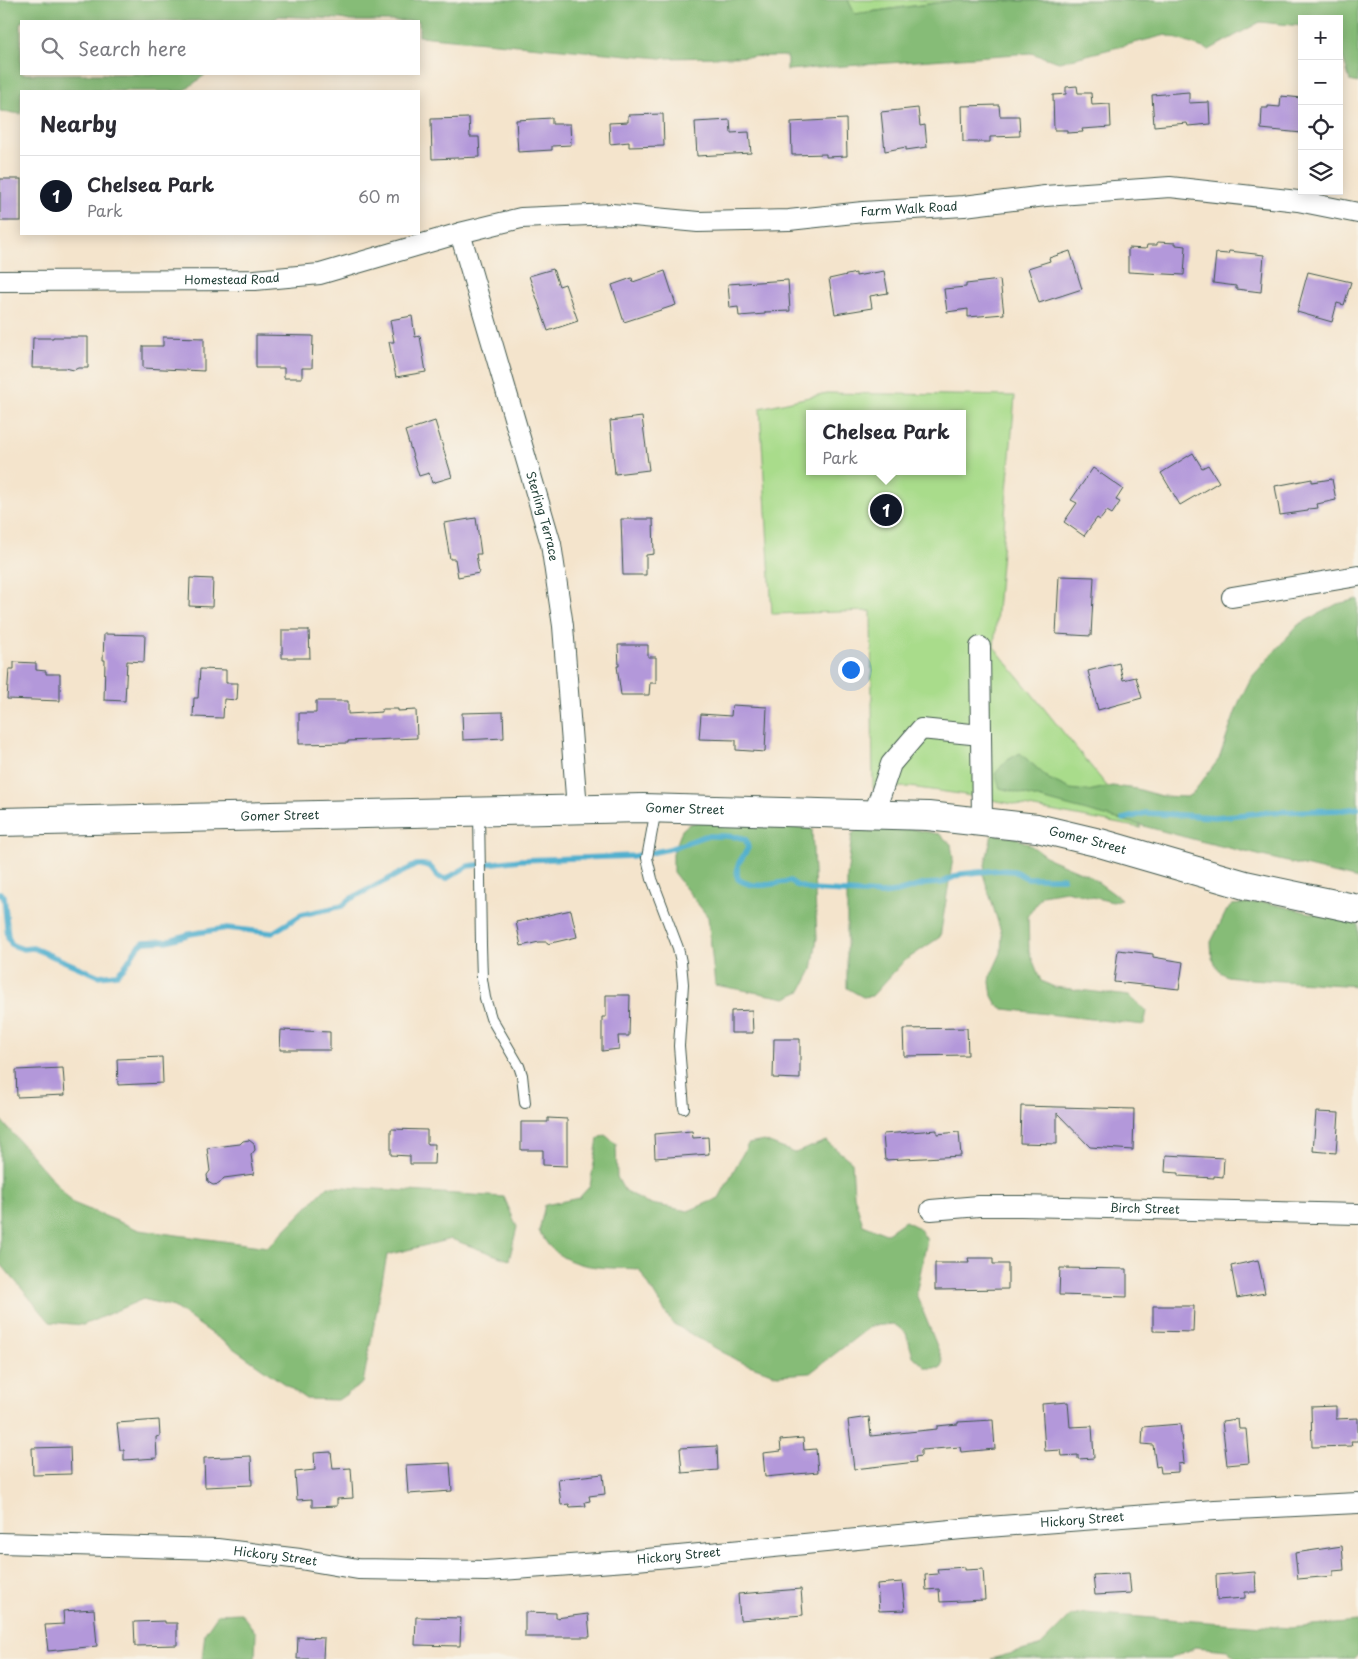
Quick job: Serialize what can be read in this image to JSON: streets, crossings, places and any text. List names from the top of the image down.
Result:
{
  "streets": {
    "street": [
      "Farm Walk Road",
      "Homestead Road",
      "Sterling Terrace",
      "Gomer Street",
      "Birch Street",
      "Hickory Street"
    ]
  },
  "crossings": [
    ["Farm Walk Road", "Homestead Road"],
    ["Farm Walk Road", "Sterling Terrace"],
    ["Homestead Road", "Sterling Terrace"],
    ["Sterling Terrace", "Gomer Street"]
  ],
  "page": {
    "map_buttons": ["+", "−"],
    "search": "Search here",
    "heading": "Nearby",
    "list": [
      {
        "mark": "1",
        "name": "Chelsea Park",
        "note": "Park",
        "value": "60 m"
      }
    ],
    "popup": ["Chelsea Park", "Park"],
    "pins": "1"
  }
}
